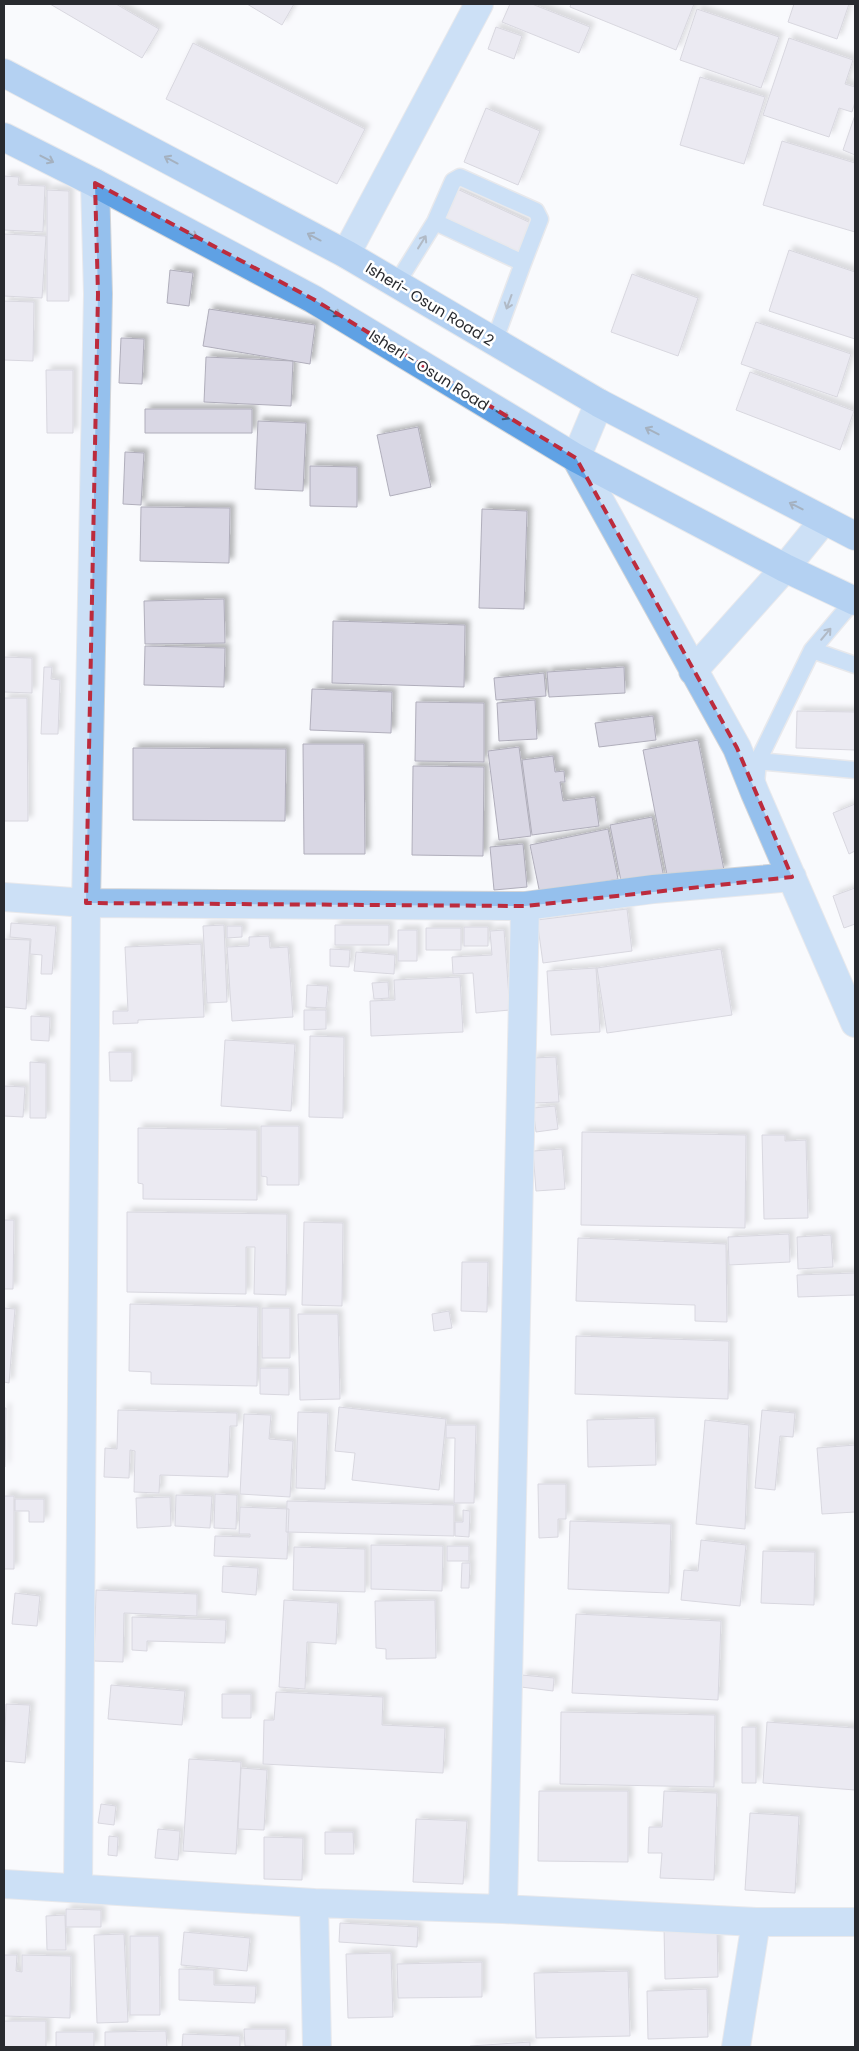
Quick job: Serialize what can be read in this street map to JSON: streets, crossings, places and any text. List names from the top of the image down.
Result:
{
  "streets": {
    "main road": ["Isheri- Osun Road 2", "Isheri - Osun Road"]
  },
  "one_way": ["Isheri- Osun Road 2", "Isheri - Osun Road"]
}
